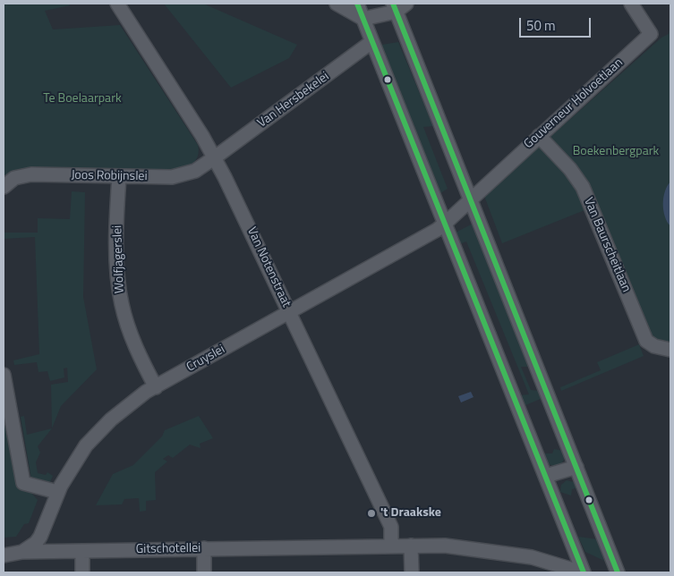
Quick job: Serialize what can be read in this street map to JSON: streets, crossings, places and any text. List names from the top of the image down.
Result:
{
  "streets": {
    "street": [
      "Van Hersbekelei",
      "Gouverneur Holvoetlaan",
      "Joos Robijnslei",
      "Van Baurscheitlaan",
      "Wolfjagerslei",
      "Van Notenstraat",
      "Cruyslei",
      "Gitschotellei"
    ]
  },
  "crossings": [
    ["Van Hersbekelei", "Joos Robijnslei"],
    ["Van Hersbekelei", "Van Notenstraat"],
    ["Gouverneur Holvoetlaan", "Van Baurscheitlaan"],
    ["Gouverneur Holvoetlaan", "Cruyslei"],
    ["Joos Robijnslei", "Wolfjagerslei"],
    ["Joos Robijnslei", "Van Notenstraat"],
    ["Wolfjagerslei", "Cruyslei"],
    ["Van Notenstraat", "Cruyslei"],
    ["Van Notenstraat", "Gitschotellei"],
    ["Cruyslei", "Gitschotellei"]
  ],
  "parks": ["Te Boelaarpark", "Boekenbergpark"],
  "places": ["'t Draakske"],
  "scale_bar": "50 m"
}
